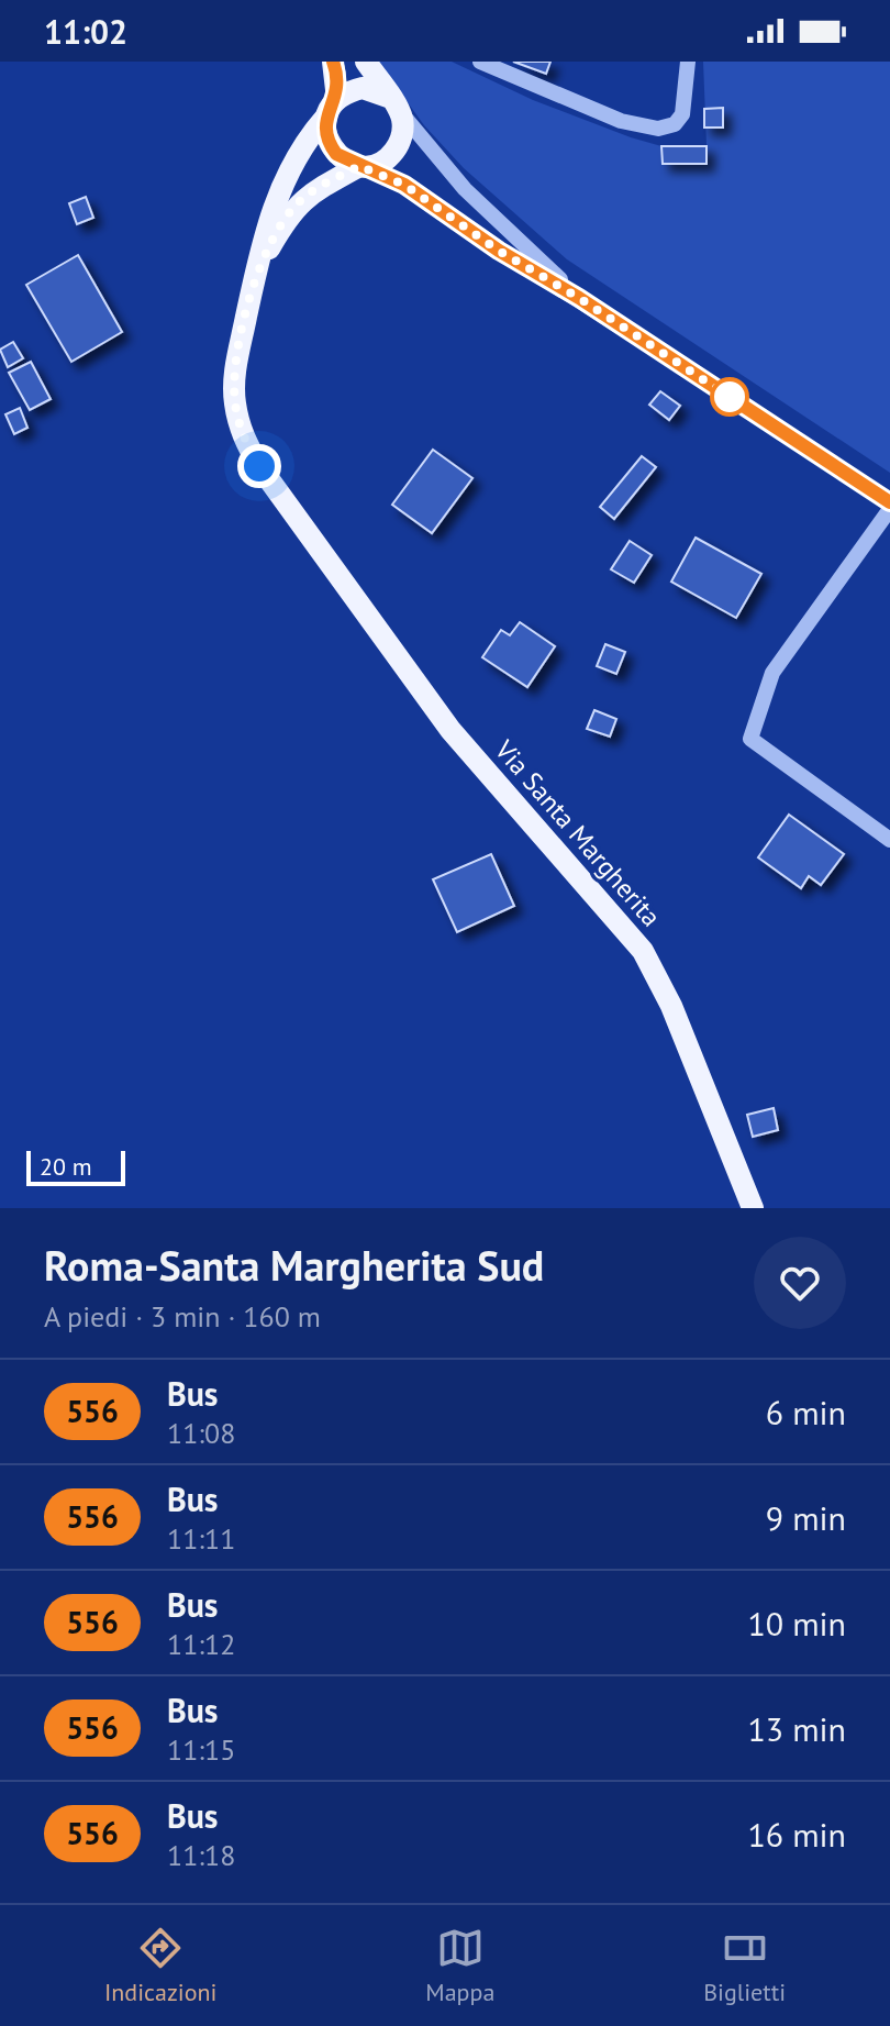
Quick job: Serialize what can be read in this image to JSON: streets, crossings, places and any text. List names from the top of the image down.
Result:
{
  "streets": {
    "main road": ["Via Santa Margherita"]
  },
  "lines": ["bus line 556"],
  "scale_bar": "20 m",
  "page": {
    "status": "11:02",
    "scale": "20 m",
    "heading": ["Roma-Santa Margherita Sud", "A piedi · 3 min · 160 m"],
    "list": [
      {
        "mark": "556",
        "name": "Bus",
        "note": "11:08",
        "value": "6 min"
      },
      {
        "mark": "556",
        "name": "Bus",
        "note": "11:11",
        "value": "9 min"
      },
      {
        "mark": "556",
        "name": "Bus",
        "note": "11:12",
        "value": "10 min"
      },
      {
        "mark": "556",
        "name": "Bus",
        "note": "11:15",
        "value": "13 min"
      },
      {
        "mark": "556",
        "name": "Bus",
        "note": "11:18",
        "value": "16 min"
      }
    ],
    "tabs": ["Indicazioni", "Mappa", "Biglietti"]
  }
}
